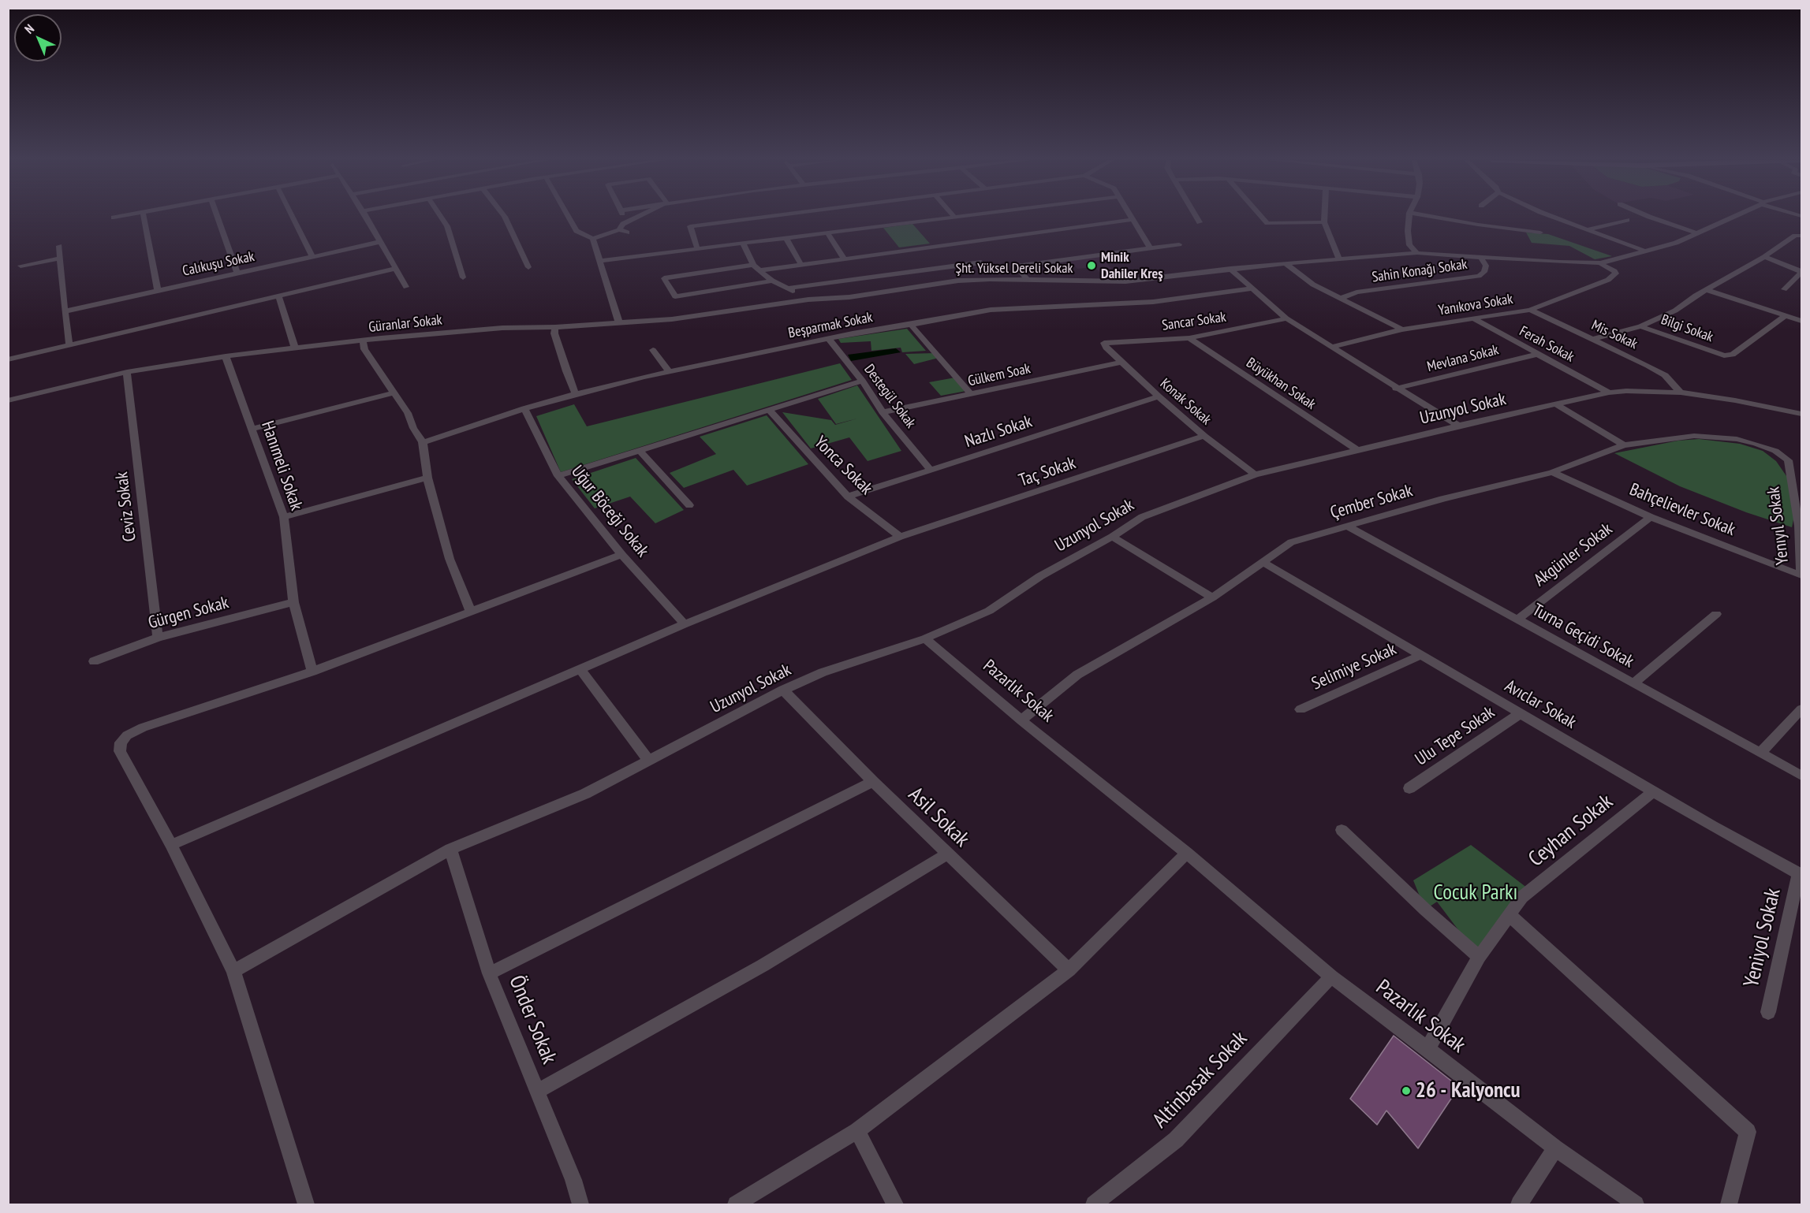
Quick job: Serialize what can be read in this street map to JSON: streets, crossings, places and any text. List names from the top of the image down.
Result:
{
  "streets": {
    "street": [
      "Calıkuşu Sokak",
      "Şht. Yüksel Dereli Sokak",
      "Sahin Konağı Sokak",
      "Yanıkova Sokak",
      "Sancar Sokak",
      "Güranlar Sokak",
      "Beşparmak Sokak",
      "Bilgi Sokak",
      "Mis Sokak",
      "Ferah Sokak",
      "Mevlana Sokak",
      "Gülkem Soak",
      "Büyükhan Sokak",
      "Destegül Sokak",
      "Konak Sokak",
      "Uzunyol Sokak",
      "Nazlı Sokak",
      "Hanımeli Sokak",
      "Yonca Sokak",
      "Taç Sokak",
      "Çember Sokak",
      "Ceviz Sokak",
      "Bahçelievler Sokak",
      "Uğur Böceği Sokak",
      "Yenıyıl Sokak",
      "Akgünler Sokak",
      "Gürgen Sokak",
      "Turna Geçidi Sokak",
      "Selimiye Sokak",
      "Pazarlık Sokak",
      "Avıclar Sokak",
      "Ulu Tepe Sokak",
      "Asil Sokak",
      "Ceyhan Sokak",
      "Yeniyol Sokak",
      "Önder Sokak",
      "Altinbasak Sokak"
    ]
  },
  "crossings": [
    ["Şht. Yüksel Dereli Sokak", "Sahin Konağı Sokak"],
    ["Şht. Yüksel Dereli Sokak", "Yanıkova Sokak"],
    ["Şht. Yüksel Dereli Sokak", "Güranlar Sokak"],
    ["Yanıkova Sokak", "Mis Sokak"],
    ["Yanıkova Sokak", "Ferah Sokak"],
    ["Sancar Sokak", "Büyükhan Sokak"],
    ["Sancar Sokak", "Konak Sokak"],
    ["Güranlar Sokak", "Hanımeli Sokak"],
    ["Güranlar Sokak", "Ceviz Sokak"],
    ["Beşparmak Sokak", "Destegül Sokak"],
    ["Beşparmak Sokak", "Uğur Böceği Sokak"],
    ["Mis Sokak", "Uzunyol Sokak"],
    ["Ferah Sokak", "Mevlana Sokak"],
    ["Ferah Sokak", "Uzunyol Sokak"],
    ["Gülkem Soak", "Destegül Sokak"],
    ["Gülkem Soak", "Konak Sokak"],
    ["Büyükhan Sokak", "Uzunyol Sokak"],
    ["Destegül Sokak", "Nazlı Sokak"],
    ["Konak Sokak", "Uzunyol Sokak"],
    ["Konak Sokak", "Nazlı Sokak"],
    ["Konak Sokak", "Taç Sokak"],
    ["Uzunyol Sokak", "Pazarlık Sokak"],
    ["Uzunyol Sokak", "Asil Sokak"],
    ["Uzunyol Sokak", "Önder Sokak"],
    ["Nazlı Sokak", "Yonca Sokak"],
    ["Hanımeli Sokak", "Gürgen Sokak"],
    ["Yonca Sokak", "Taç Sokak"],
    ["Taç Sokak", "Uğur Böceği Sokak"],
    ["Çember Sokak", "Bahçelievler Sokak"],
    ["Çember Sokak", "Yenıyıl Sokak"],
    ["Çember Sokak", "Turna Geçidi Sokak"],
    ["Çember Sokak", "Pazarlık Sokak"],
    ["Çember Sokak", "Avıclar Sokak"],
    ["Ceviz Sokak", "Gürgen Sokak"],
    ["Bahçelievler Sokak", "Yenıyıl Sokak"],
    ["Bahçelievler Sokak", "Akgünler Sokak"],
    ["Akgünler Sokak", "Turna Geçidi Sokak"],
    ["Selimiye Sokak", "Avıclar Sokak"],
    ["Pazarlık Sokak", "Ceyhan Sokak"],
    ["Pazarlık Sokak", "Altinbasak Sokak"],
    ["Avıclar Sokak", "Ulu Tepe Sokak"],
    ["Avıclar Sokak", "Ceyhan Sokak"],
    ["Avıclar Sokak", "Yeniyol Sokak"]
  ],
  "parks": ["Cocuk Parkı"],
  "places": ["Minik Dahiler Kreş", "26 - Kalyoncu"],
  "north": "top left"
}
